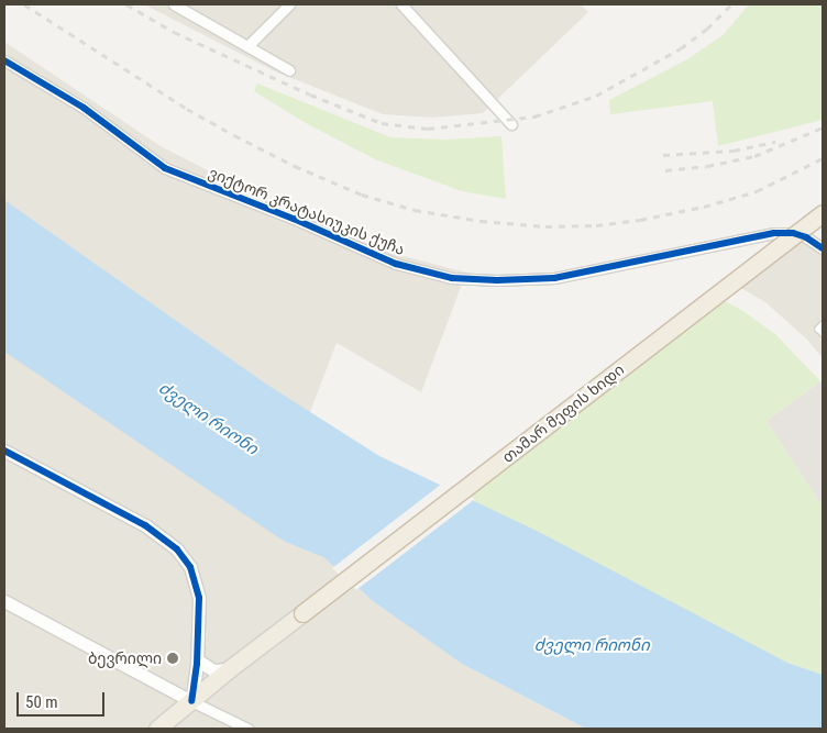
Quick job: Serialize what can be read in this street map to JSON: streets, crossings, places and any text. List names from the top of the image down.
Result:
{
  "streets": {
    "highway": ["თამარ მეფის ხიდი"],
    "street": ["ვიქტორ კრატასიუკის ქუჩა"]
  },
  "water": ["ძველი რიონი"],
  "places": ["ბევრილი"],
  "scale_bar": "50 m"
}
